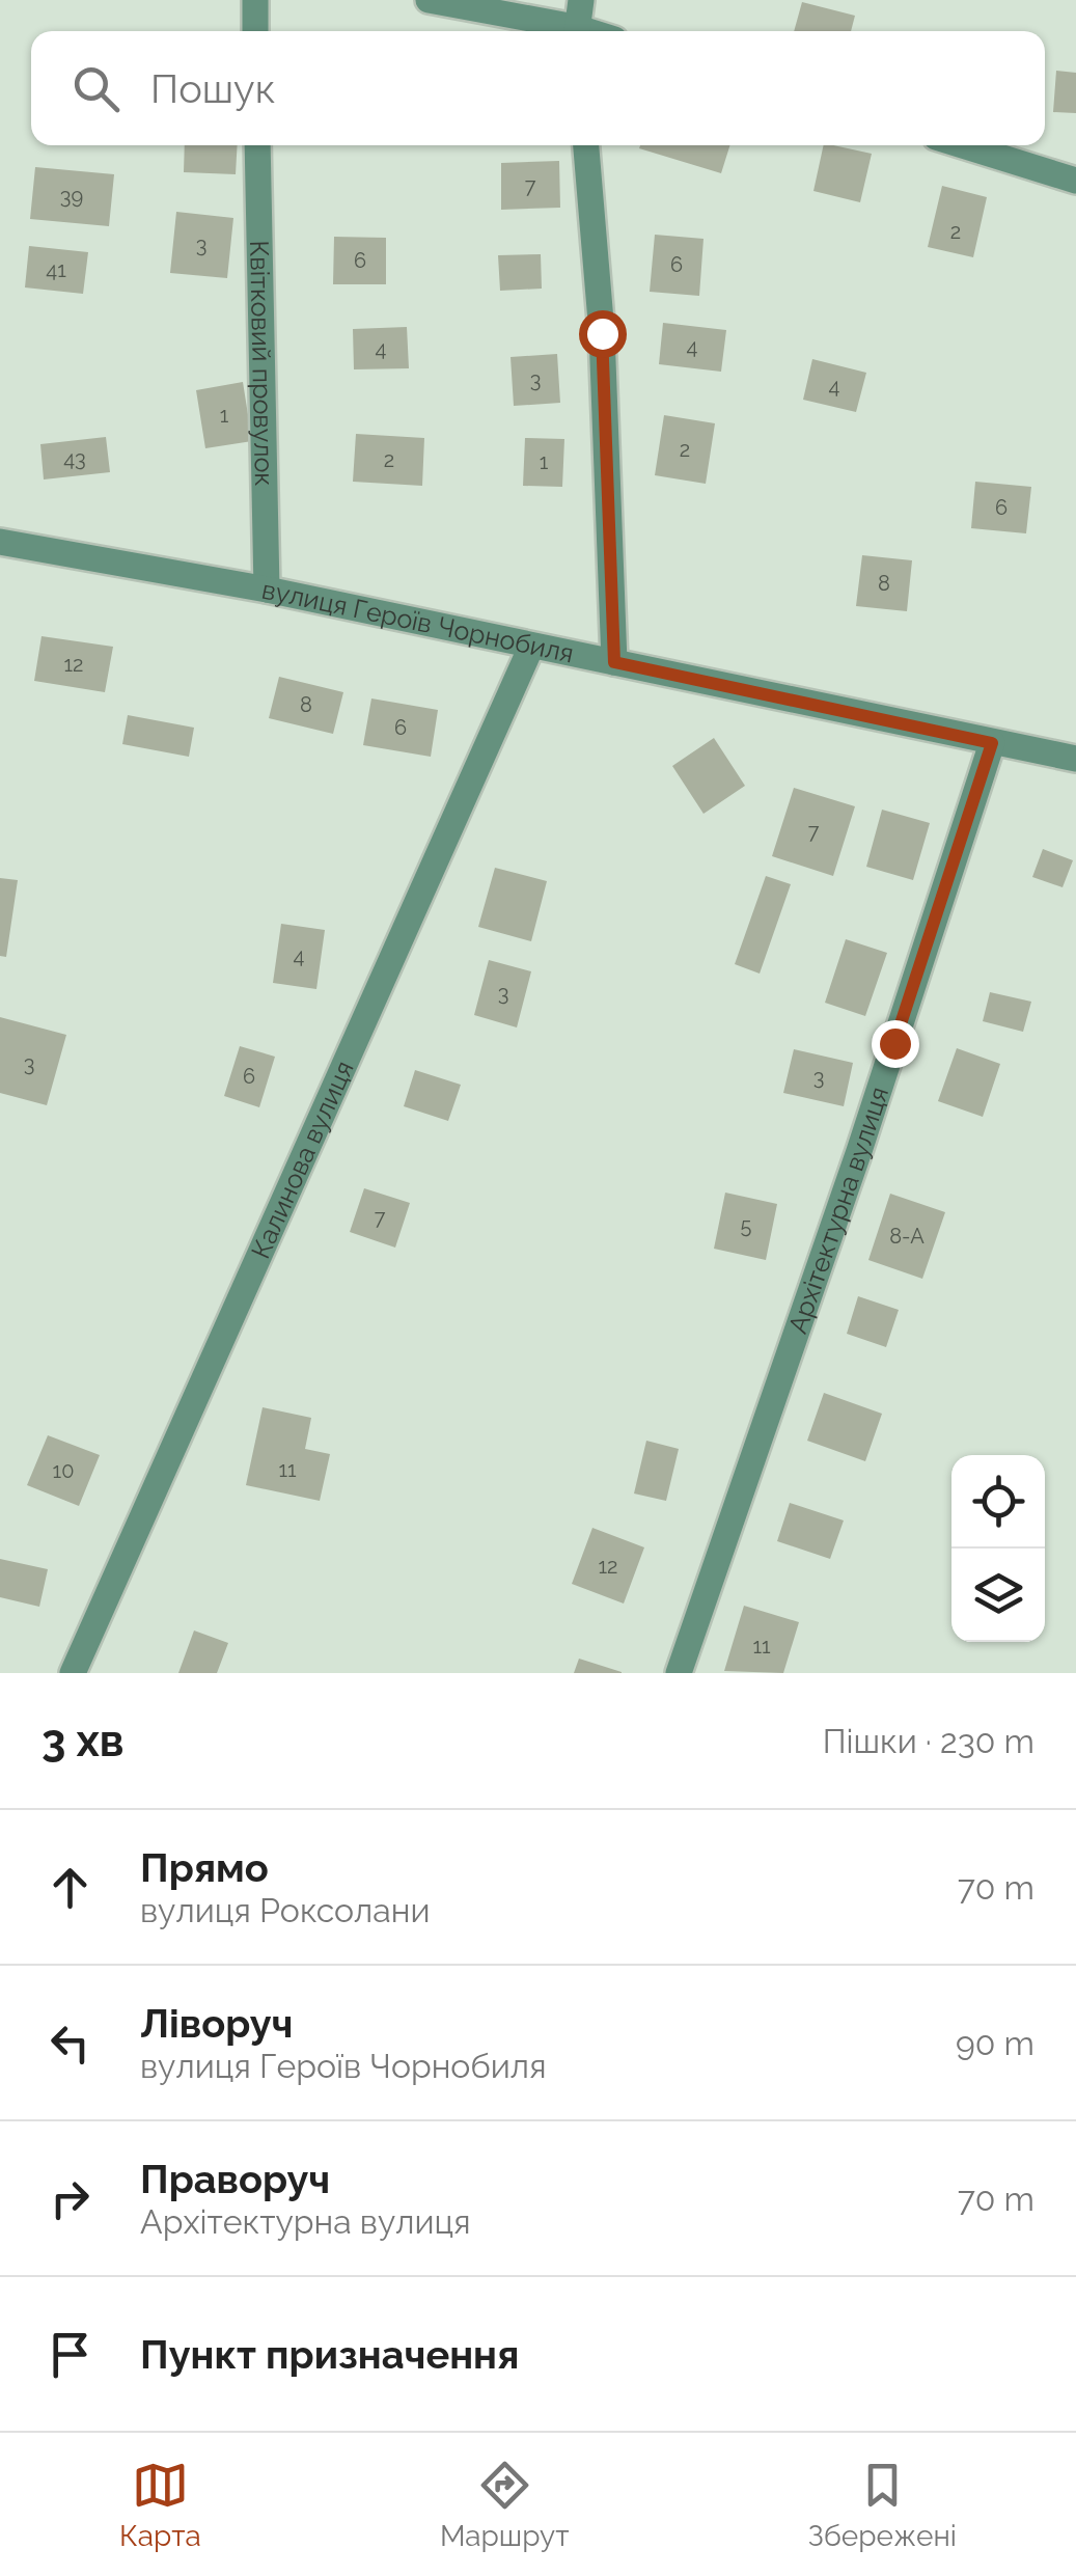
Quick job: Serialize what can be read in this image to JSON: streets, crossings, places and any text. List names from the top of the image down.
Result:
{
  "streets": {
    "street": [
      "Квітковий провулок",
      "вулиця Героїв Чорнобиля",
      "Калинова вулиця",
      "Архітектурна вулиця"
    ]
  },
  "crossings": [
    ["Квітковий провулок", "вулиця Героїв Чорнобиля"],
    ["вулиця Героїв Чорнобиля", "Калинова вулиця"],
    ["вулиця Героїв Чорнобиля", "Архітектурна вулиця"]
  ],
  "house_numbers": [
    "7",
    "39",
    "2",
    "3",
    "6",
    "6",
    "41",
    "4",
    "4",
    "3",
    "4",
    "1",
    "2",
    "43",
    "2",
    "1",
    "6",
    "8",
    "12",
    "8",
    "6",
    "7",
    "4",
    "3",
    "3",
    "6",
    "3",
    "7",
    "5",
    "8-А",
    "11",
    "10",
    "12",
    "11"
  ],
  "page": {
    "search": "Пошук",
    "heading": ["3 хв", "Пішки · 230 m"],
    "list": [
      ["Прямо", "вулиця Роксолани", "70 m"],
      ["Ліворуч", "вулиця Героїв Чорнобиля", "90 m"],
      ["Праворуч", "Архітектурна вулиця", "70 m"],
      "Пункт призначення"
    ],
    "nav": ["Карта", "Маршрут", "Збережені"]
  }
}
